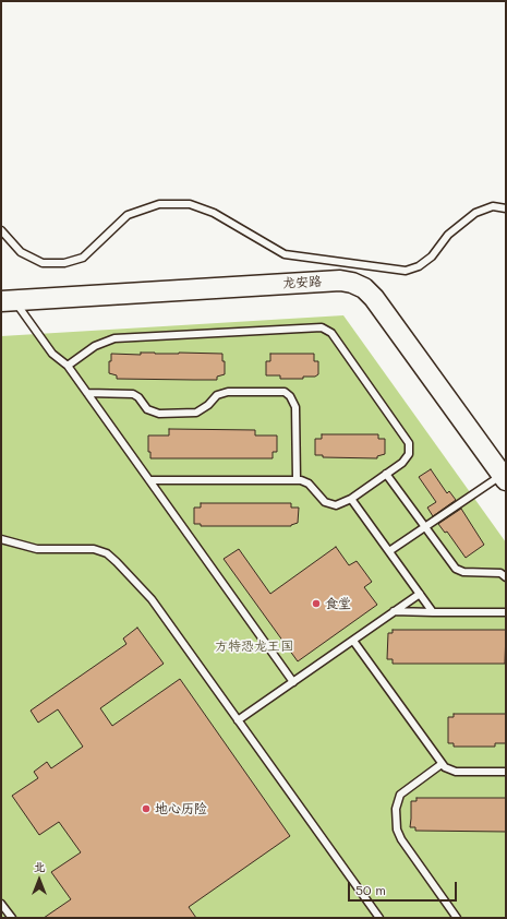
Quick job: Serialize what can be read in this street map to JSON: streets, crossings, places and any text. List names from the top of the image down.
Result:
{
  "streets": {
    "main road": ["龙安路"]
  },
  "parks": ["方特恐龙王国"],
  "places": ["食堂", "地心历险"],
  "scale_bar": "50 m",
  "north": "top"
}
